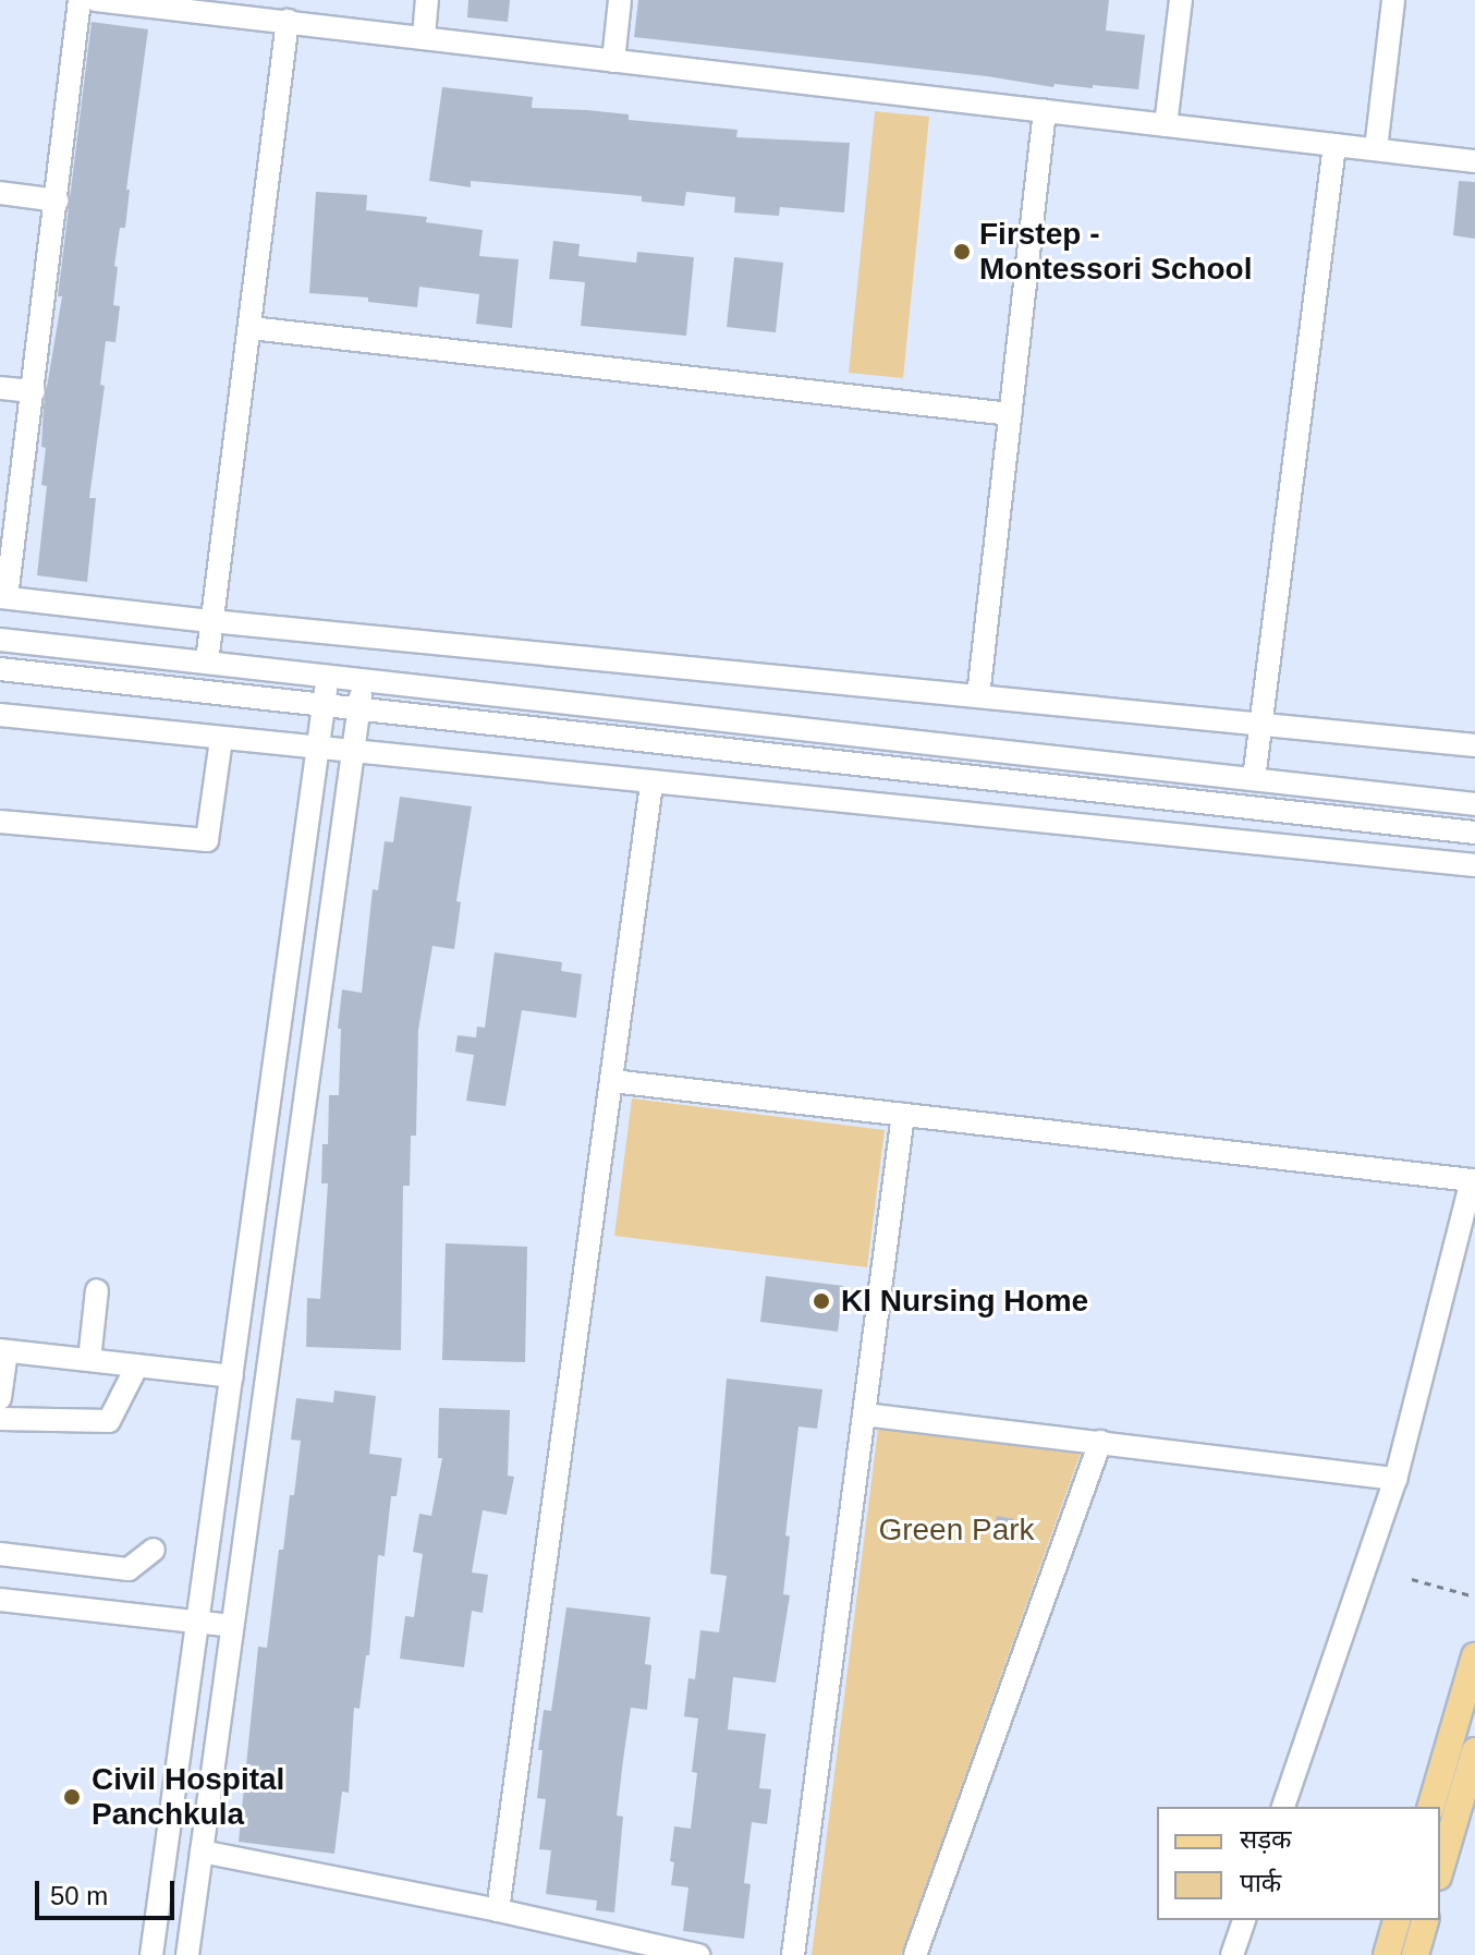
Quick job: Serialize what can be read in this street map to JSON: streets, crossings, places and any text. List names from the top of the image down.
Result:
{
  "parks": ["Green Park"],
  "places": ["Firstep - Montessori School", "Kl Nursing Home", "Civil Hospital Panchkula"],
  "legend": ["सड़क", "पार्क"],
  "scale_bar": "50 m"
}
